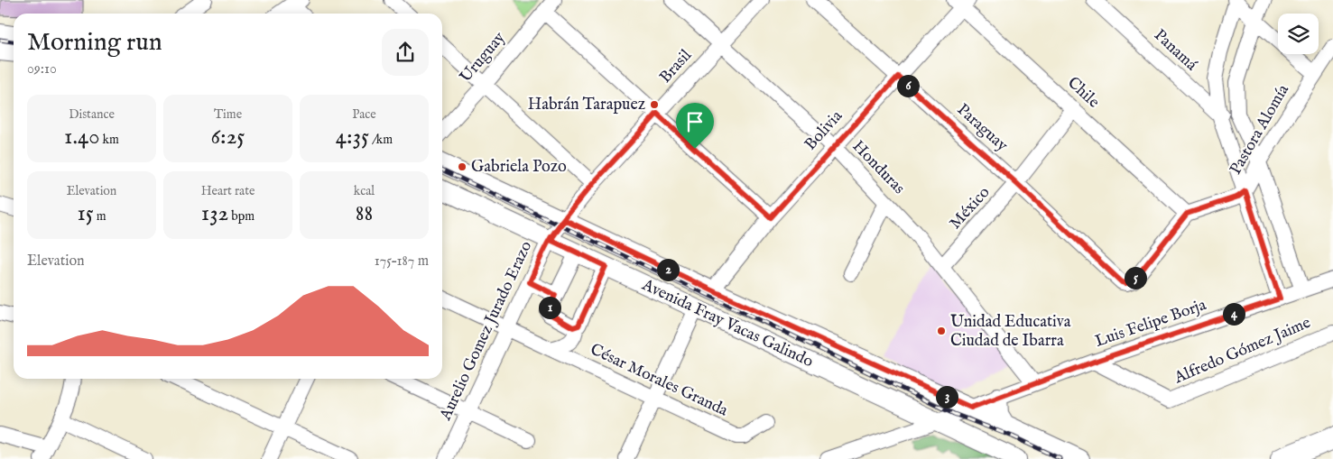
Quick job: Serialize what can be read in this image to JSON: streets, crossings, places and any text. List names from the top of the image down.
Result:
{
  "streets": {
    "main road": ["Avenida Fray Vacas Galindo"],
    "street": [
      "Panamá",
      "Uruguay",
      "Brasil",
      "Chile",
      "Paraguay",
      "Pastora Alomía",
      "Bolivia",
      "Honduras",
      "México",
      "Luis Felipe Borja",
      "Aurelio Gomez Jurado Erazo",
      "Alfredo Gómez Jaime",
      "César Morales Granda"
    ]
  },
  "crossings": [
    ["Brasil", "Honduras"],
    ["Brasil", "Avenida Fray Vacas Galindo"],
    ["Brasil", "Aurelio Gomez Jurado Erazo"],
    ["Chile", "Paraguay"],
    ["Chile", "Pastora Alomía"],
    ["Chile", "Bolivia"],
    ["Chile", "México"],
    ["Paraguay", "Pastora Alomía"],
    ["Paraguay", "Bolivia"],
    ["Paraguay", "México"],
    ["Bolivia", "Honduras"],
    ["Bolivia", "Avenida Fray Vacas Galindo"],
    ["Honduras", "México"],
    ["Honduras", "Luis Felipe Borja"],
    ["Avenida Fray Vacas Galindo", "Luis Felipe Borja"],
    ["Avenida Fray Vacas Galindo", "Aurelio Gomez Jurado Erazo"],
    ["Luis Felipe Borja", "Alfredo Gómez Jaime"],
    ["Aurelio Gomez Jurado Erazo", "César Morales Granda"]
  ],
  "places": ["Habrán Tarapuez", "Gabriela Pozo", "Unidad Educativa Ciudad de Ibarra"],
  "page": {
    "heading": ["Morning run", "09:10"],
    "pins": [
      "6",
      "2",
      "5",
      "1",
      "4",
      "3"
    ],
    "stats": [
      ["Distance", "1.40 km"],
      ["Time", "6:25"],
      ["Pace", "4:35 /km"],
      ["Elevation", "15 m"],
      ["Heart rate", "132 bpm"],
      ["kcal", "88"]
    ],
    "chart": ["Elevation", "175–187 m"]
  }
}
